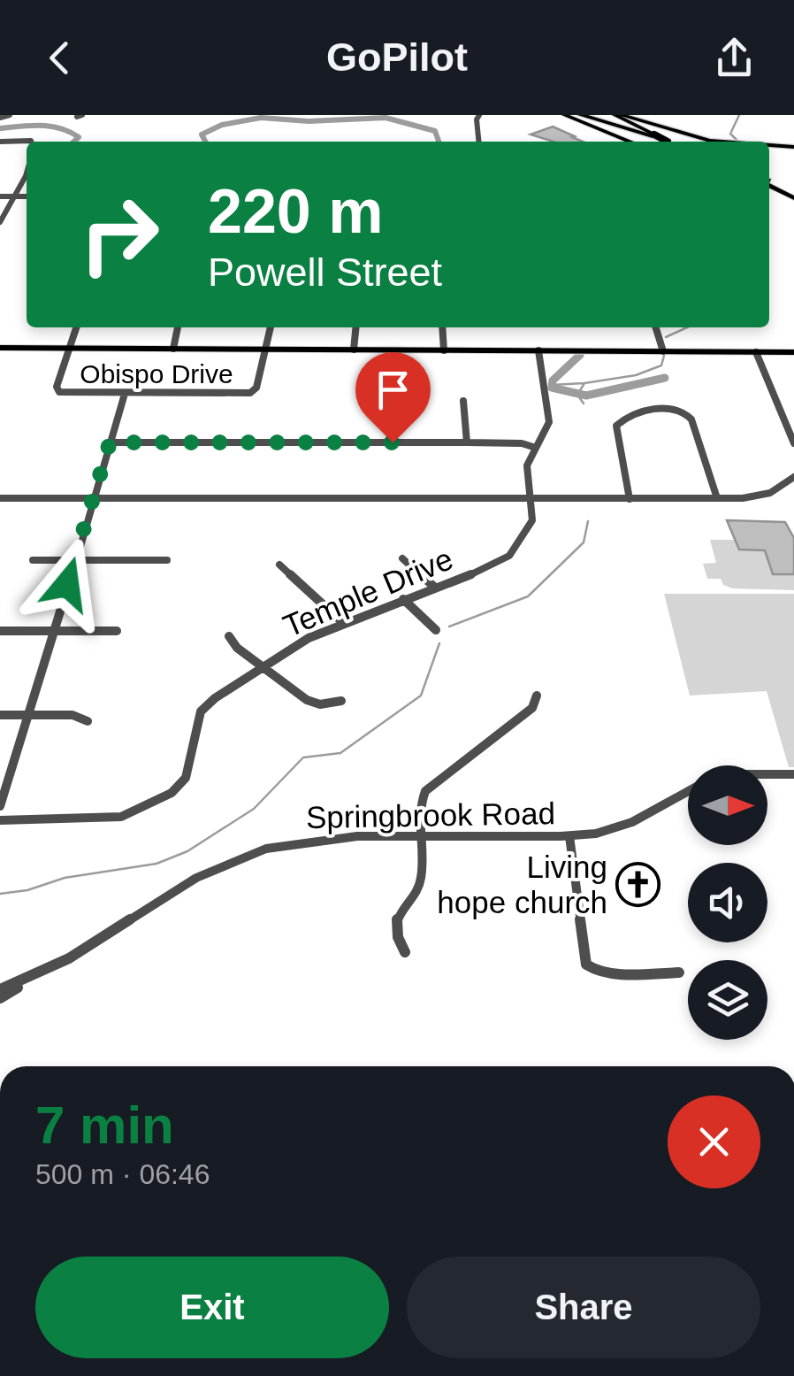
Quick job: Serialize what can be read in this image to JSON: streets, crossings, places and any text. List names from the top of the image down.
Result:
{
  "streets": {
    "street": ["Obispo Drive", "Temple Drive", "Springbrook Road"]
  },
  "places": {
    "church": ["Living hope church"]
  },
  "north": "right",
  "page": {
    "header": "GoPilot",
    "turn": ["220 m", "Powell Street"],
    "heading": ["7 min", "500 m · 06:46"],
    "buttons": ["Exit", "Share"]
  }
}
